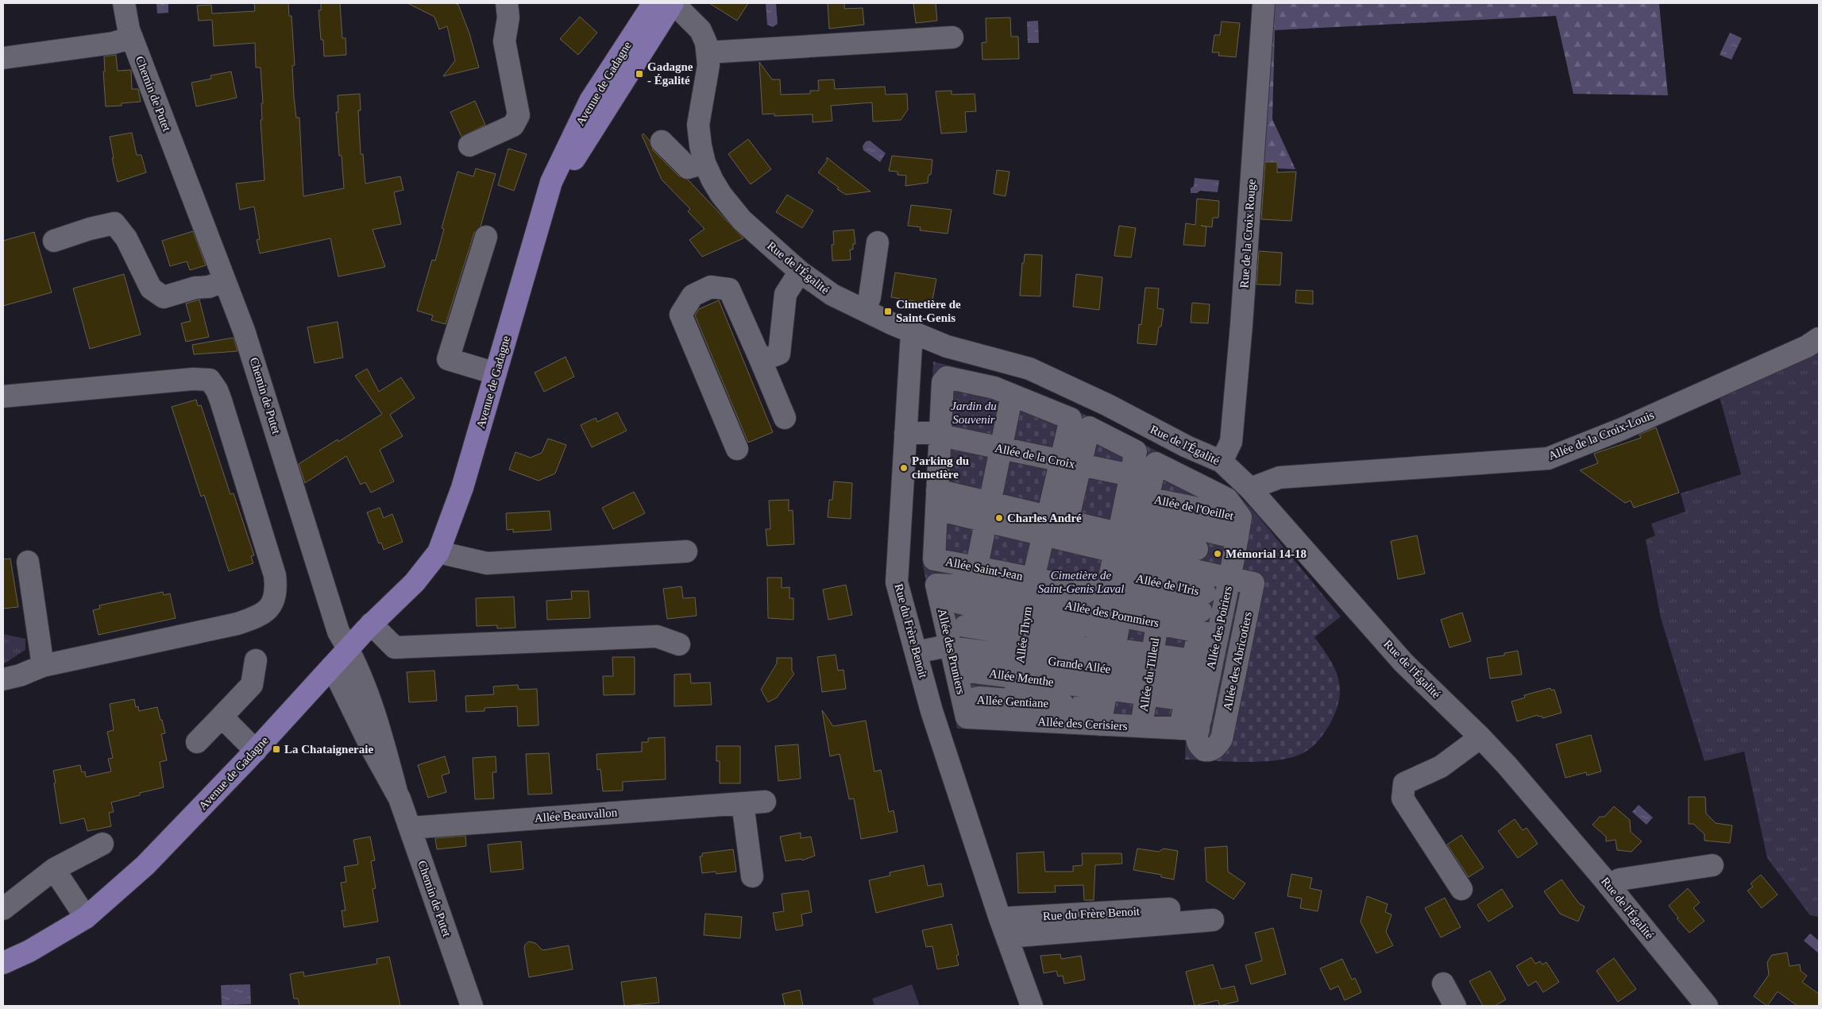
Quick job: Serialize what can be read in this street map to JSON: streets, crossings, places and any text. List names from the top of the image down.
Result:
{
  "streets": {
    "main road": ["Avenue de Gadagne"],
    "street": [
      "Chemin de Putet",
      "Rue de la Croix Rouge",
      "Rue de l'Égalité",
      "Allée de la Croix-Louis",
      "Allée de la Croix",
      "Allée de l'Oeillet",
      "Allée Saint-Jean",
      "Allée des Pommiers",
      "Allée des Poiriers",
      "Rue du Frère Benoit",
      "Allée Thym",
      "Allée des Pruniers",
      "Allée des Abricotiers",
      "Grande Allée",
      "Allée Menthe",
      "Allée des Cerisiers",
      "Allée Beauvallon"
    ]
  },
  "crossings": [
    ["Avenue de Gadagne", "Chemin de Putet"],
    ["Avenue de Gadagne", "Rue de l'Égalité"],
    ["Chemin de Putet", "Allée Beauvallon"],
    ["Rue de la Croix Rouge", "Rue de l'Égalité"],
    ["Rue de l'Égalité", "Allée de la Croix-Louis"],
    ["Rue de l'Égalité", "Rue du Frère Benoit"],
    ["Allée de la Croix", "Rue du Frère Benoit"],
    ["Allée de la Croix", "Allée Thym"],
    ["Allée de l'Oeillet", "Allée des Poiriers"],
    ["Allée Saint-Jean", "Allée des Pommiers"],
    ["Allée Saint-Jean", "Allée des Pruniers"],
    ["Allée des Pommiers", "Allée des Poiriers"],
    ["Allée des Pommiers", "Allée Thym"],
    ["Allée des Pommiers", "Allée des Pruniers"],
    ["Allée des Pommiers", "Allée des Abricotiers"],
    ["Allée des Pommiers", "Grande Allée"],
    ["Allée des Pommiers", "Allée des Cerisiers"],
    ["Allée des Poiriers", "Allée des Abricotiers"],
    ["Allée des Poiriers", "Allée des Cerisiers"],
    ["Allée Thym", "Grande Allée"],
    ["Allée Thym", "Allée Menthe"],
    ["Allée Thym", "Allée des Cerisiers"],
    ["Allée des Pruniers", "Grande Allée"],
    ["Allée des Pruniers", "Allée Menthe"],
    ["Allée des Pruniers", "Allée des Cerisiers"],
    ["Allée des Abricotiers", "Allée des Cerisiers"],
    ["Grande Allée", "Allée Menthe"],
    ["Grande Allée", "Allée des Cerisiers"]
  ],
  "parks": ["Jardin du Souvenir", "Cimetière de Saint-Genis Laval"],
  "places": {
    "transit": ["Gadagne - Égalité", "Cimetière de Saint-Genis", "La Chataigneraie"],
    "other": ["Parking du cimetière", "Charles André", "Mémorial 14-18"]
  }
}
